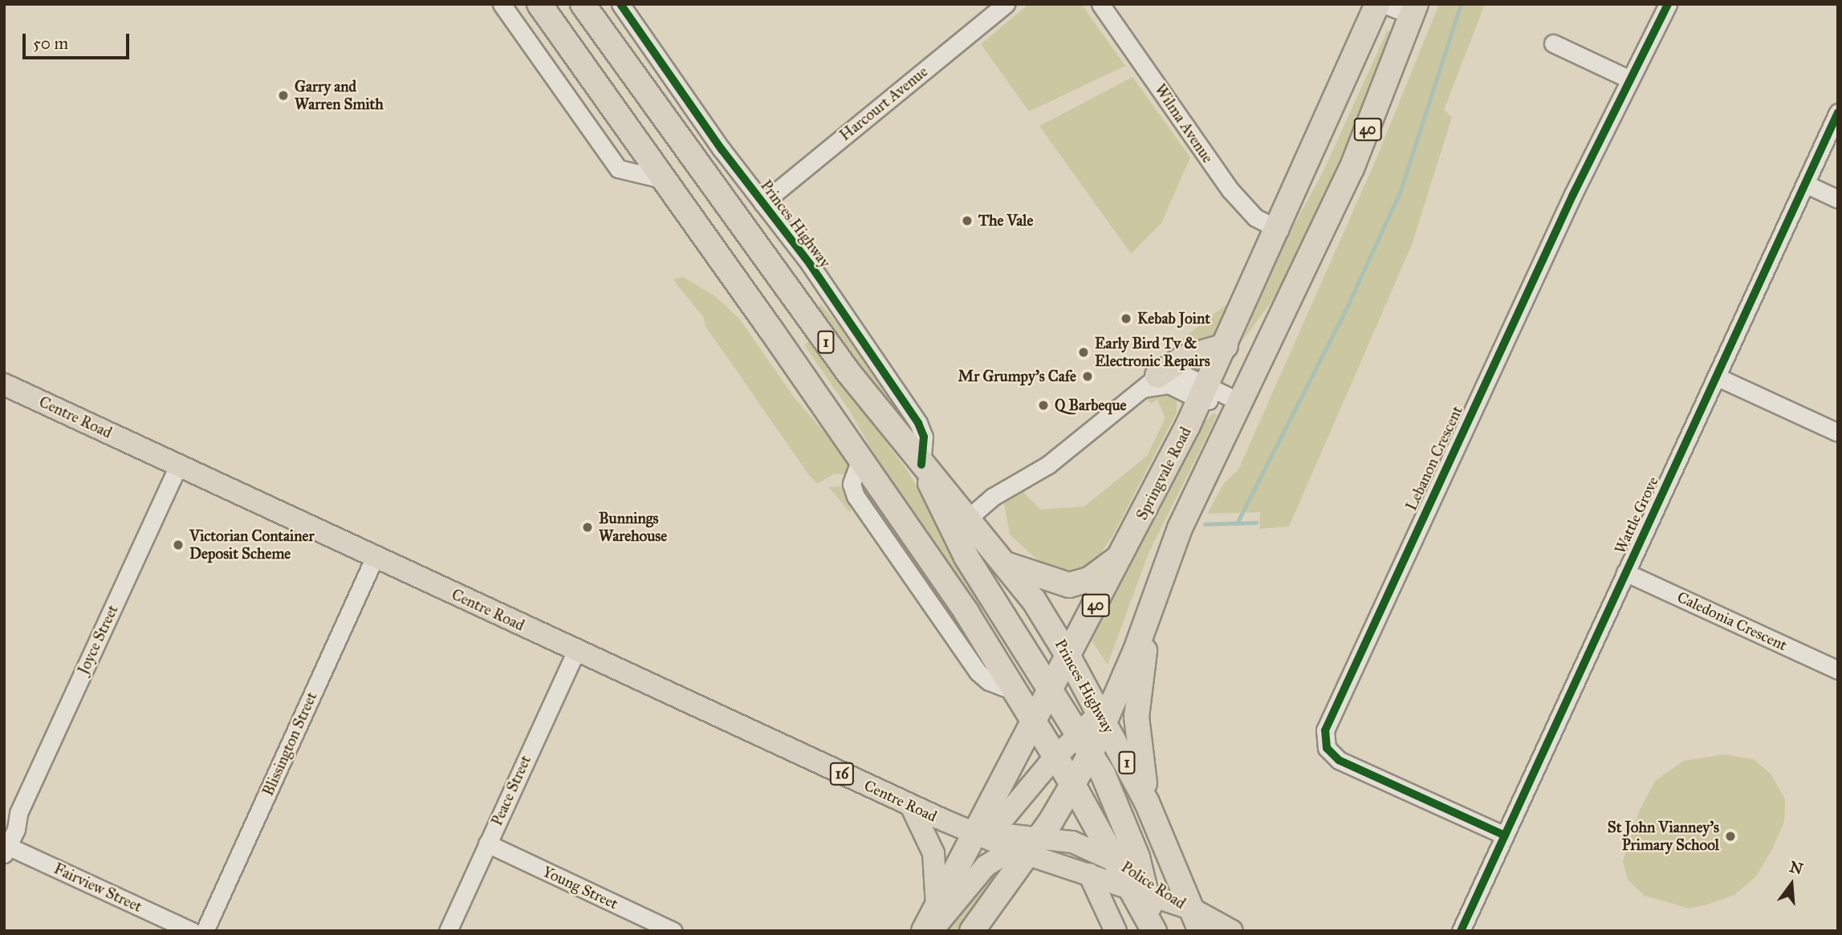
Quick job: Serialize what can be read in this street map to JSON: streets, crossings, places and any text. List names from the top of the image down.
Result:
{
  "streets": {
    "highway": [
      "40",
      "Princes Highway",
      "1",
      "Springvale Road"
    ],
    "main road": ["Centre Road", "16", "Police Road"],
    "street": [
      "Harcourt Avenue",
      "Wilma Avenue",
      "Lebanon Crescent",
      "Wattle Grove",
      "Caledonia Crescent",
      "Joyce Street",
      "Blissington Street",
      "Peace Street",
      "Fairview Street",
      "Young Street"
    ]
  },
  "crossings": [
    ["Harcourt Avenue", "Princes Highway"],
    ["Wilma Avenue", "Springvale Road"],
    ["40", "Princes Highway"],
    ["40", "1"],
    ["40", "Centre Road"],
    ["Princes Highway", "1"],
    ["Princes Highway", "Centre Road"],
    ["Princes Highway", "Springvale Road"],
    ["Princes Highway", "Police Road"],
    ["1", "Centre Road"],
    ["1", "Springvale Road"],
    ["1", "Police Road"],
    ["Centre Road", "Springvale Road"],
    ["Centre Road", "Joyce Street"],
    ["Centre Road", "Blissington Street"],
    ["Centre Road", "Peace Street"],
    ["Centre Road", "Police Road"],
    ["Lebanon Crescent", "Wattle Grove"],
    ["Wattle Grove", "Caledonia Crescent"],
    ["Joyce Street", "Fairview Street"],
    ["Peace Street", "Young Street"]
  ],
  "places": [
    "Garry and Warren Smith",
    "The Vale",
    "Kebab Joint",
    "Early Bird Tv & Electronic Repairs",
    "Mr Grumpy’s Cafe",
    "Q Barbeque",
    "Bunnings Warehouse",
    "Victorian Container Deposit Scheme",
    "St John Vianney's Primary School"
  ],
  "scale_bar": "50 m",
  "north": "top"
}
